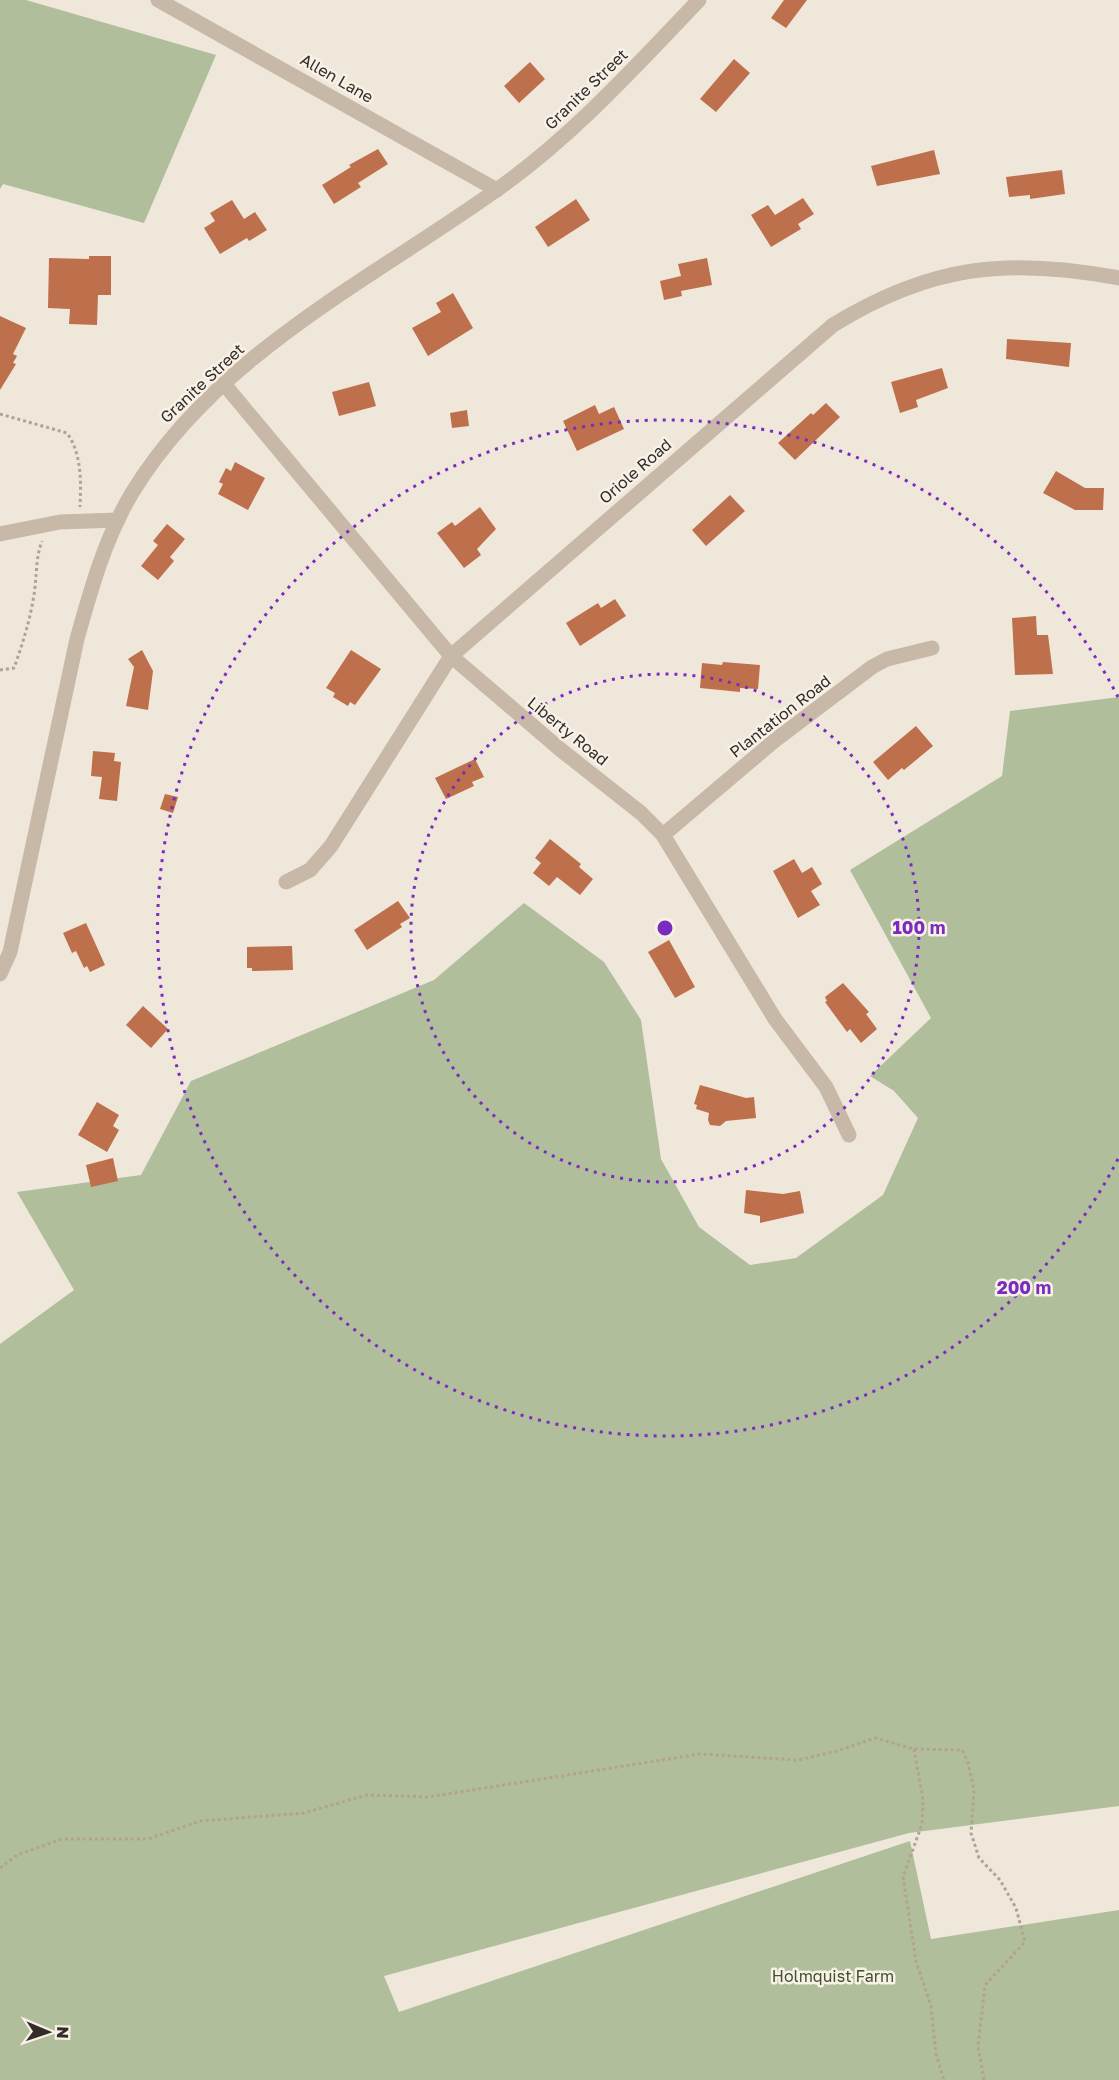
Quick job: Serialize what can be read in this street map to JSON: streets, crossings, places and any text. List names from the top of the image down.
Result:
{
  "streets": {
    "street": [
      "Allen Lane",
      "Granite Street",
      "Oriole Road",
      "Plantation Road",
      "Liberty Road"
    ]
  },
  "crossings": [
    ["Allen Lane", "Granite Street"],
    ["Granite Street", "Liberty Road"],
    ["Oriole Road", "Liberty Road"],
    ["Plantation Road", "Liberty Road"]
  ],
  "parks": ["Holmquist Farm"],
  "north": "right",
  "rings": ["100 m", "200 m"]
}
